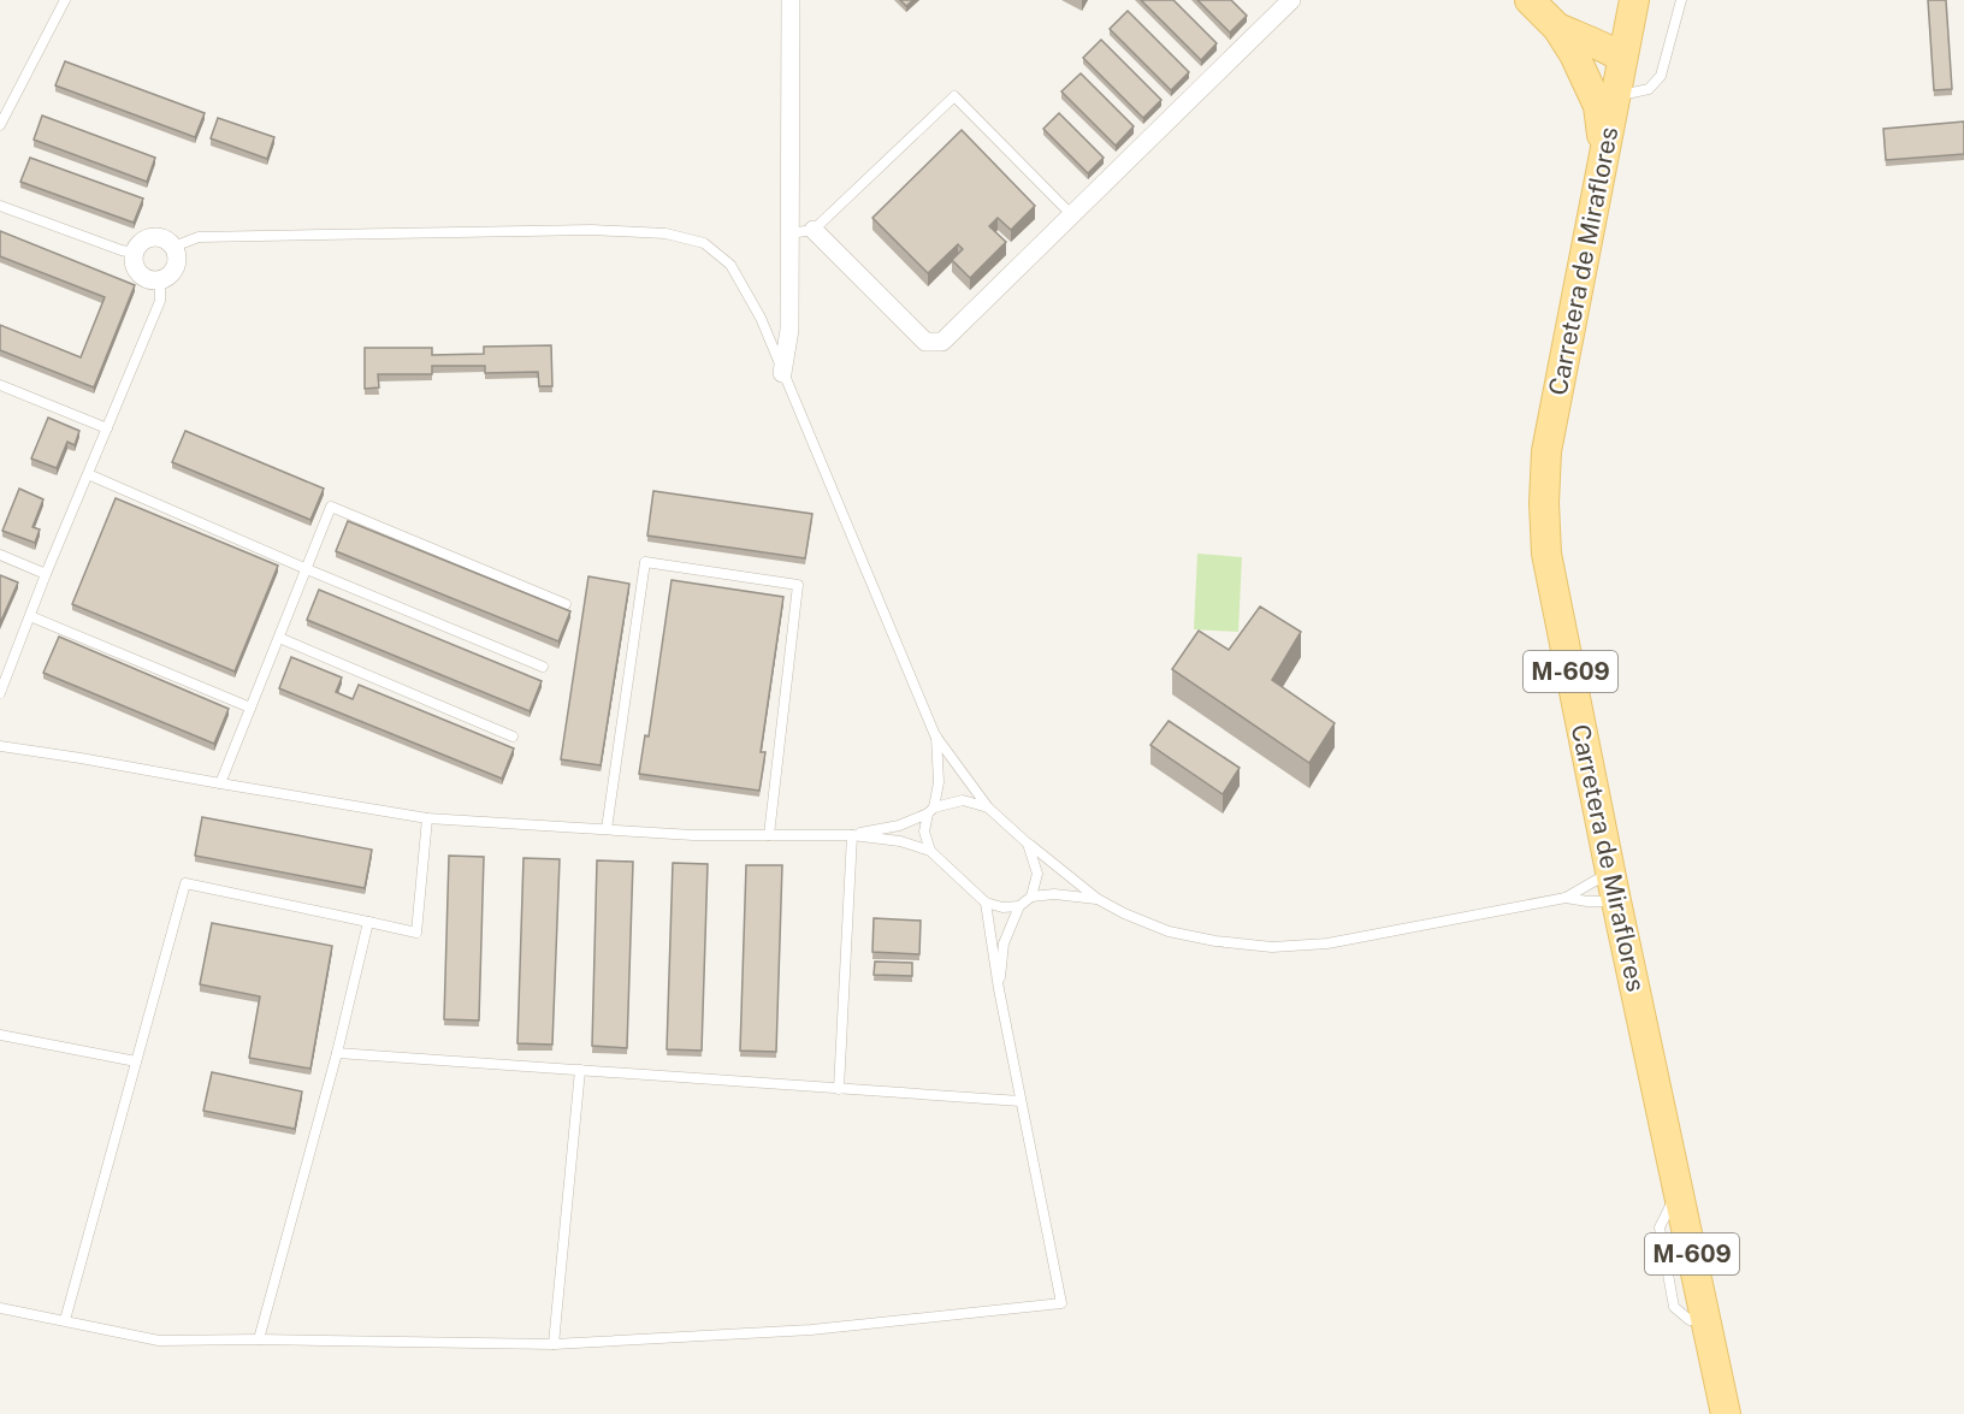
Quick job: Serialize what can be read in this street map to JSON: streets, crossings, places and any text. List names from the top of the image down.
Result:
{
  "streets": {
    "main road": ["Carretera de Miraflores", "M-609"]
  }
}
